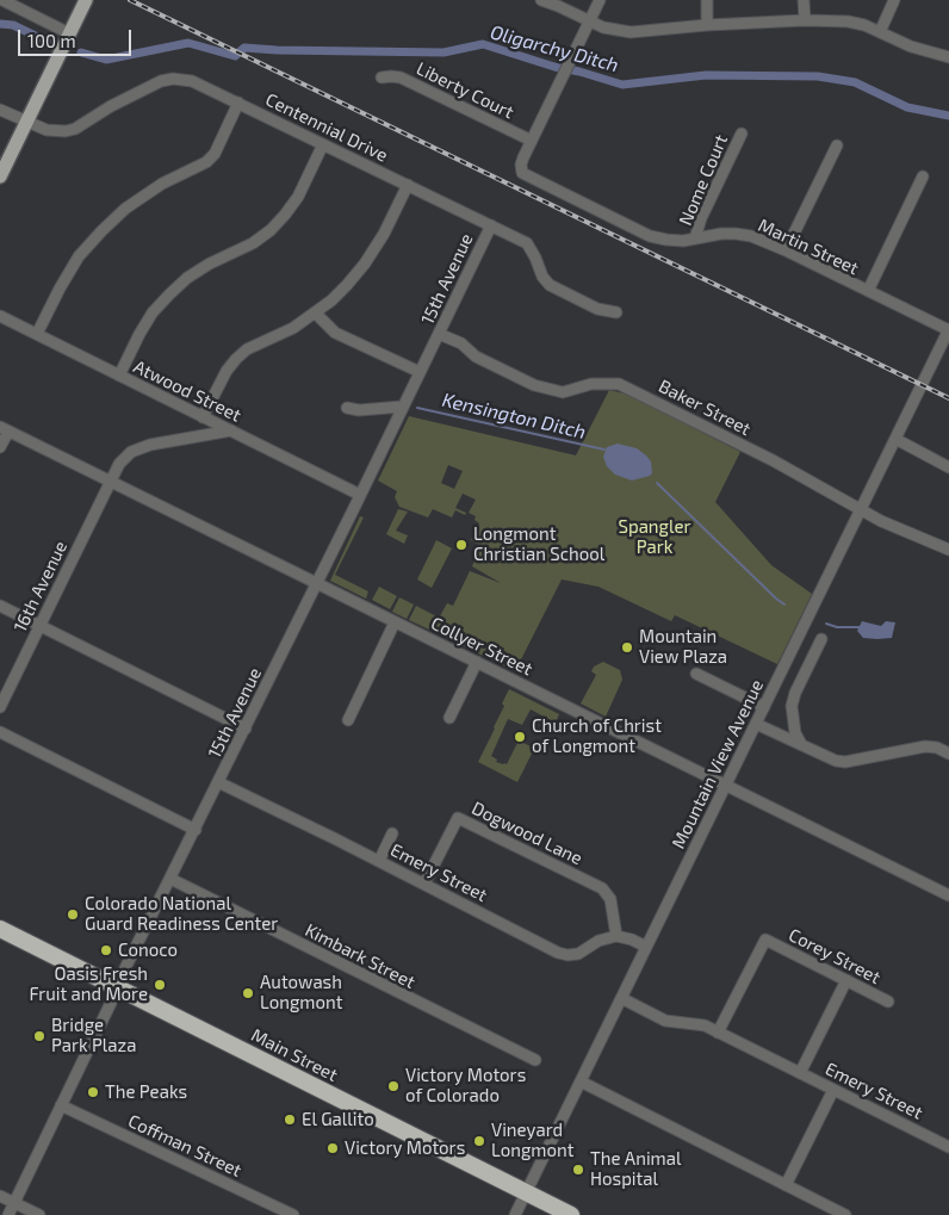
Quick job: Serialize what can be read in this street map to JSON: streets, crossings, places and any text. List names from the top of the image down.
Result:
{
  "streets": {
    "highway": ["Main Street"],
    "street": [
      "Liberty Court",
      "Centennial Drive",
      "Nome Court",
      "Martin Street",
      "15th Avenue",
      "Atwood Street",
      "Baker Street",
      "16th Avenue",
      "Collyer Street",
      "Mountain View Avenue",
      "Dogwood Lane",
      "Emery Street",
      "Kimbark Street",
      "Corey Street",
      "Coffman Street"
    ]
  },
  "crossings": [
    ["Liberty Court", "Martin Street"],
    ["Centennial Drive", "15th Avenue"],
    ["Nome Court", "Martin Street"],
    ["Martin Street", "Mountain View Avenue"],
    ["15th Avenue", "Atwood Street"],
    ["15th Avenue", "Baker Street"],
    ["15th Avenue", "Collyer Street"],
    ["15th Avenue", "Emery Street"],
    ["15th Avenue", "Kimbark Street"],
    ["15th Avenue", "Main Street"],
    ["15th Avenue", "Coffman Street"],
    ["Atwood Street", "16th Avenue"],
    ["Baker Street", "Mountain View Avenue"],
    ["16th Avenue", "Collyer Street"],
    ["Collyer Street", "Mountain View Avenue"],
    ["Mountain View Avenue", "Emery Street"],
    ["Mountain View Avenue", "Main Street"],
    ["Dogwood Lane", "Emery Street"],
    ["Emery Street", "Corey Street"]
  ],
  "water": ["Oligarchy Ditch", "Kensington Ditch"],
  "parks": ["Spangler Park"],
  "places": [
    "Longmont Christian School",
    "Mountain View Plaza",
    "Church of Christ of Longmont",
    "Colorado National Guard Readiness Center",
    "Conoco",
    "Oasis Fresh Fruit and More",
    "Autowash Longmont",
    "Bridge Park Plaza",
    "Victory Motors of Colorado",
    "The Peaks",
    "El Gallito",
    "Vineyard Longmont",
    "Victory Motors",
    "The Animal Hospital"
  ],
  "scale_bar": "100 m"
}
